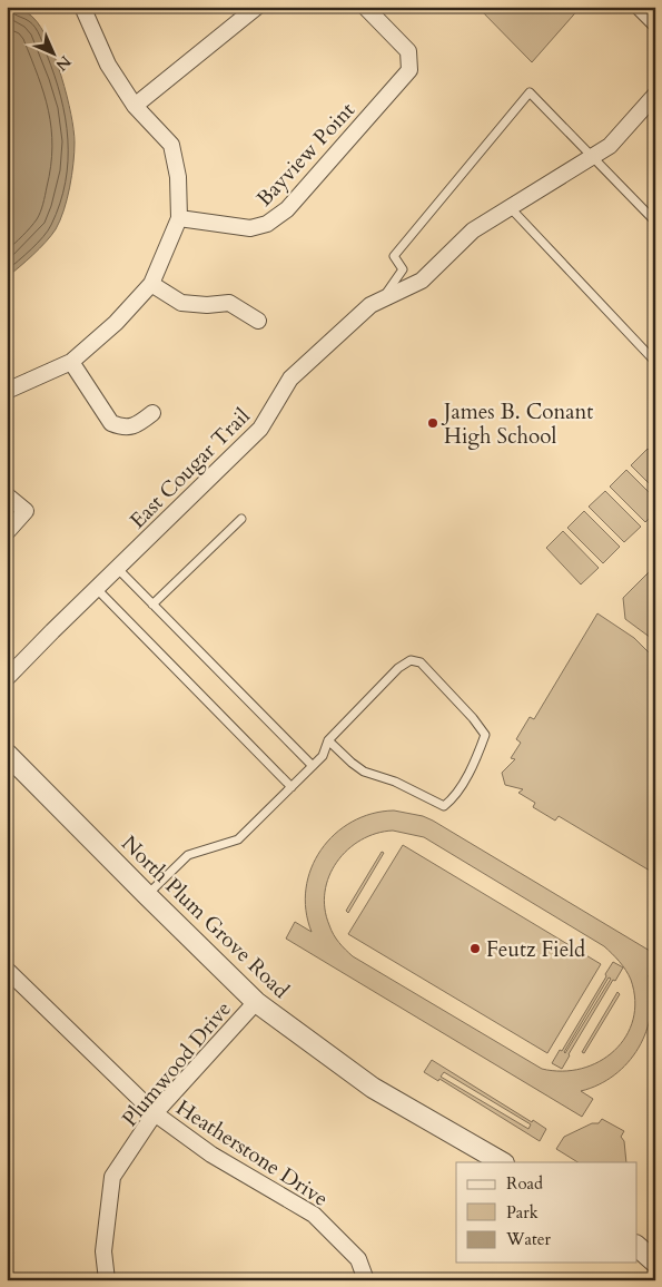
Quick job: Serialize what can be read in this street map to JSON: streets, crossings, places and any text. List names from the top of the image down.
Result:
{
  "streets": {
    "street": [
      "Bayview Point",
      "East Cougar Trail",
      "North Plum Grove Road",
      "Plumwood Drive",
      "Heatherstone Drive"
    ]
  },
  "crossings": [
    ["North Plum Grove Road", "Plumwood Drive"],
    ["Plumwood Drive", "Heatherstone Drive"]
  ],
  "places": ["James B. Conant High School", "Feutz Field"],
  "legend": ["Road", "Park", "Water"],
  "north": "bottom right"
}
